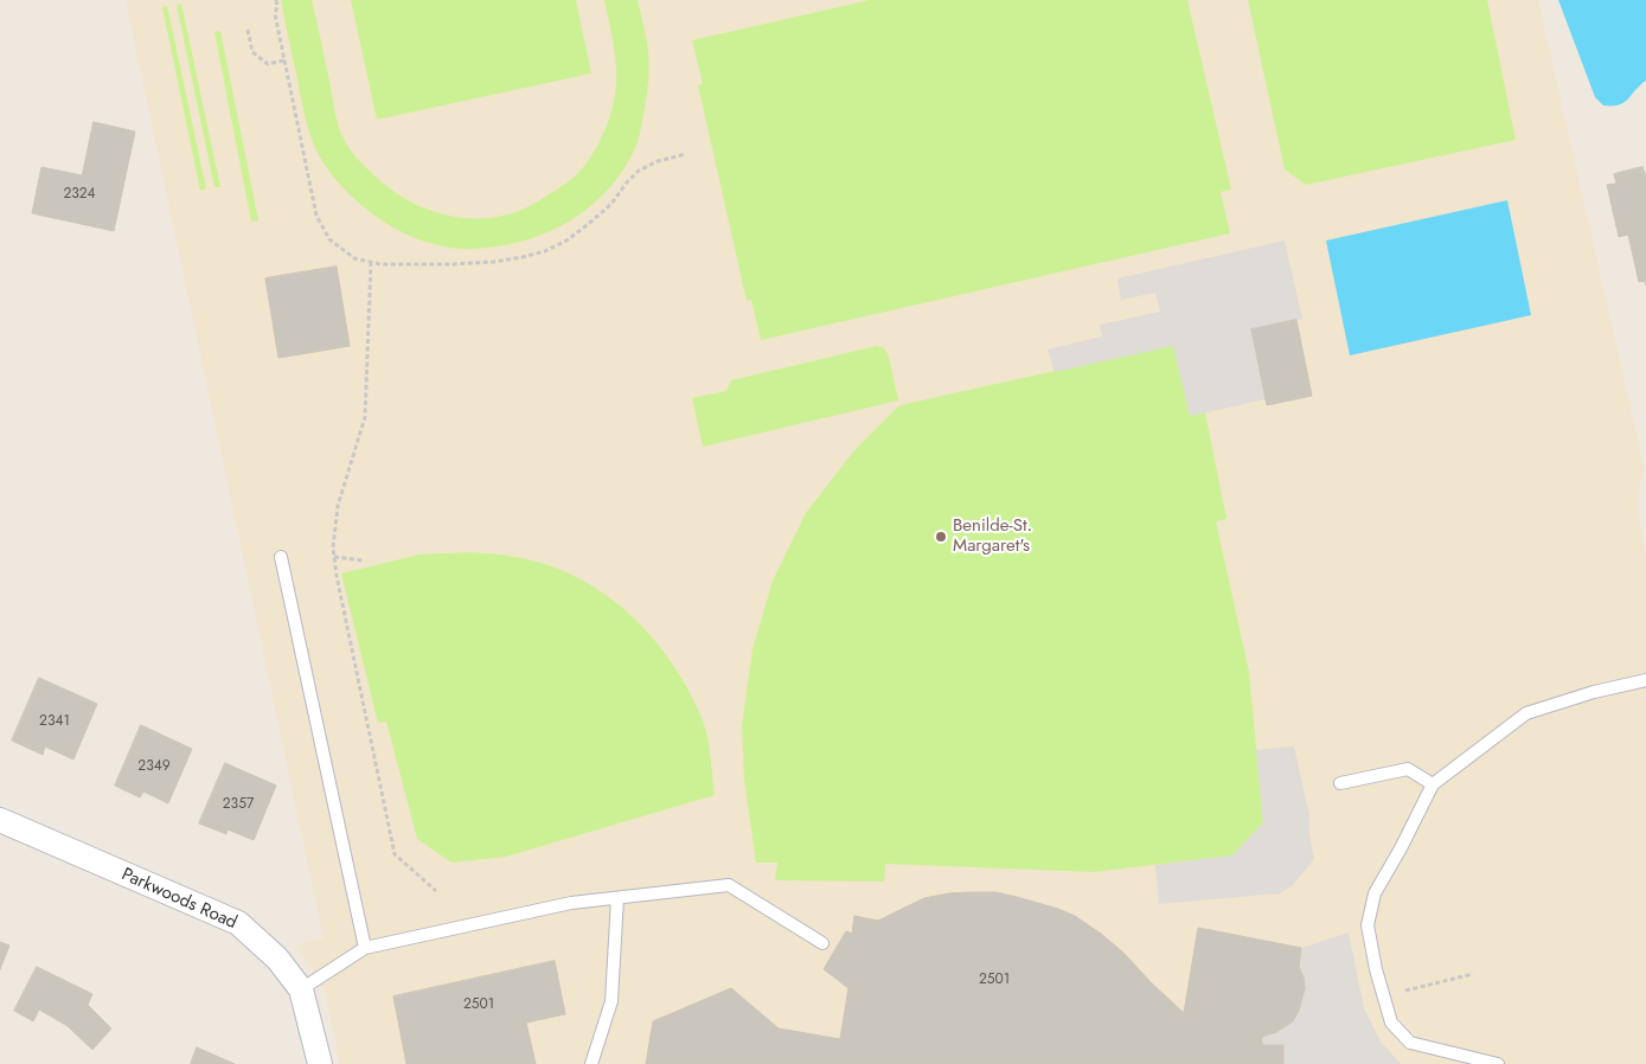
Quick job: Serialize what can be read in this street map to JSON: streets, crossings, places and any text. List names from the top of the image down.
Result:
{
  "streets": {
    "street": ["Parkwoods Road"]
  },
  "places": ["Benilde-St. Margaret's"],
  "house_numbers": [
    "2324",
    "2341",
    "2349",
    "2357",
    "2501",
    "2501"
  ]
}
